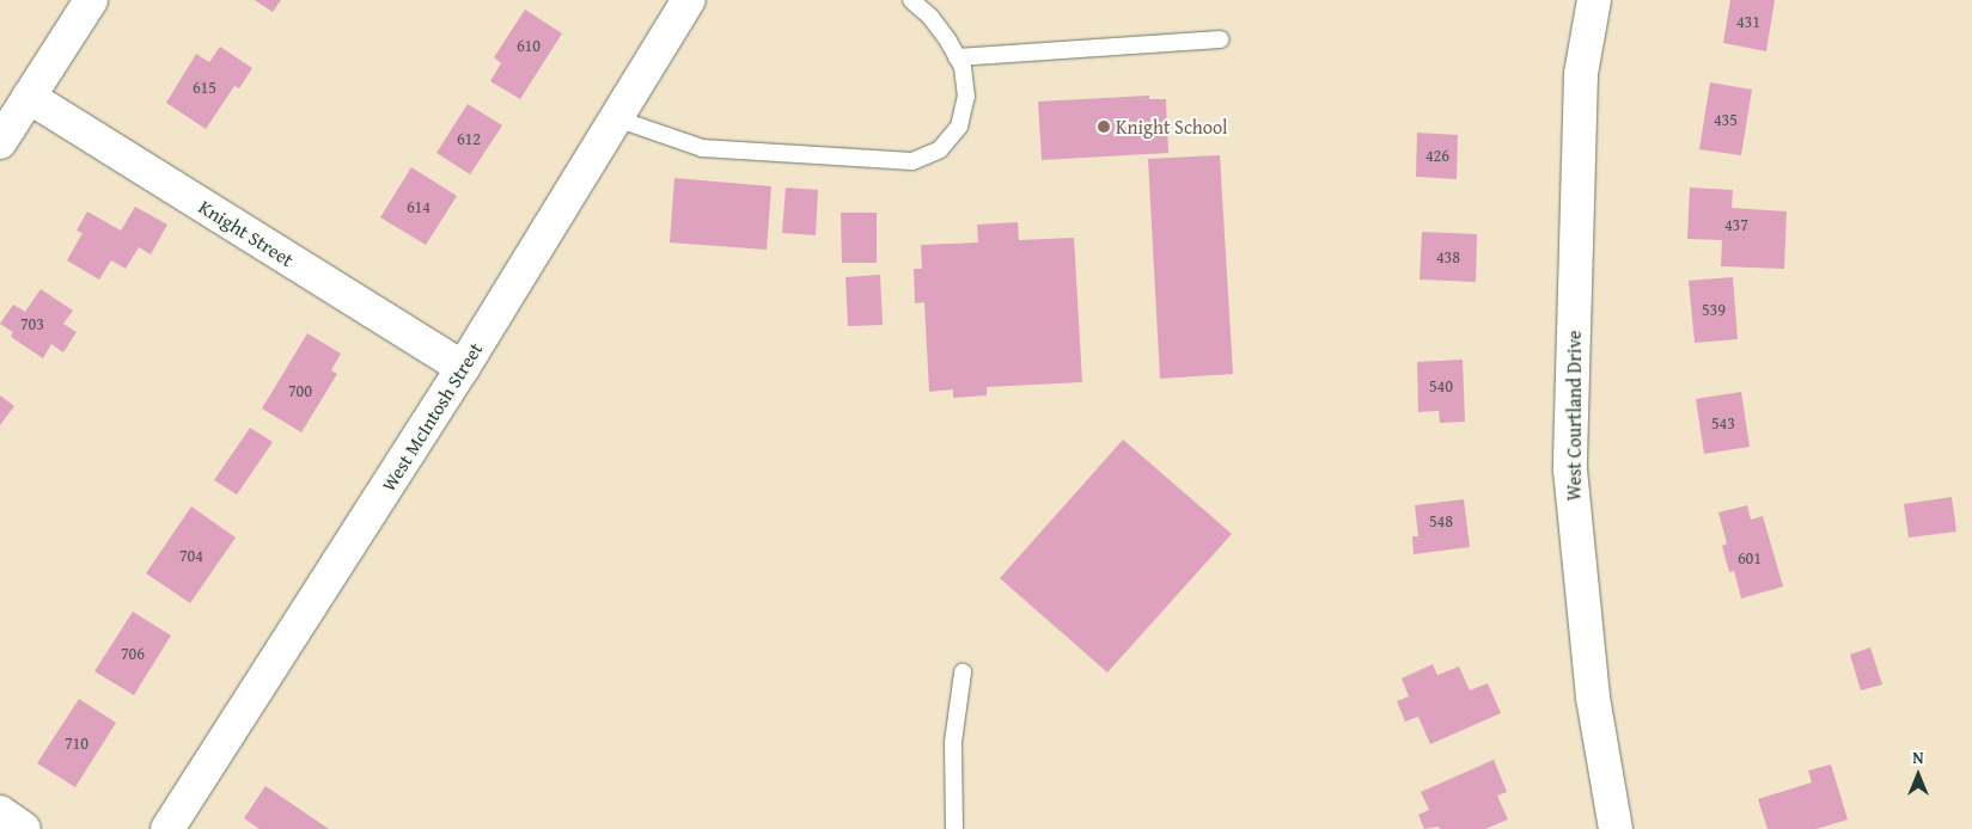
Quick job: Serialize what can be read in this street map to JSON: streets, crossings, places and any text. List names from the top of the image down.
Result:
{
  "streets": {
    "street": ["Knight Street", "West Courtland Drive", "West McIntosh Street"]
  },
  "crossings": [
    ["Knight Street", "West McIntosh Street"]
  ],
  "places": ["Knight School"],
  "house_numbers": [
    "431",
    "610",
    "615",
    "435",
    "612",
    "426",
    "614",
    "437",
    "438",
    "539",
    "703",
    "540",
    "700",
    "543",
    "548",
    "704",
    "601",
    "706",
    "710"
  ],
  "north": "top"
}
